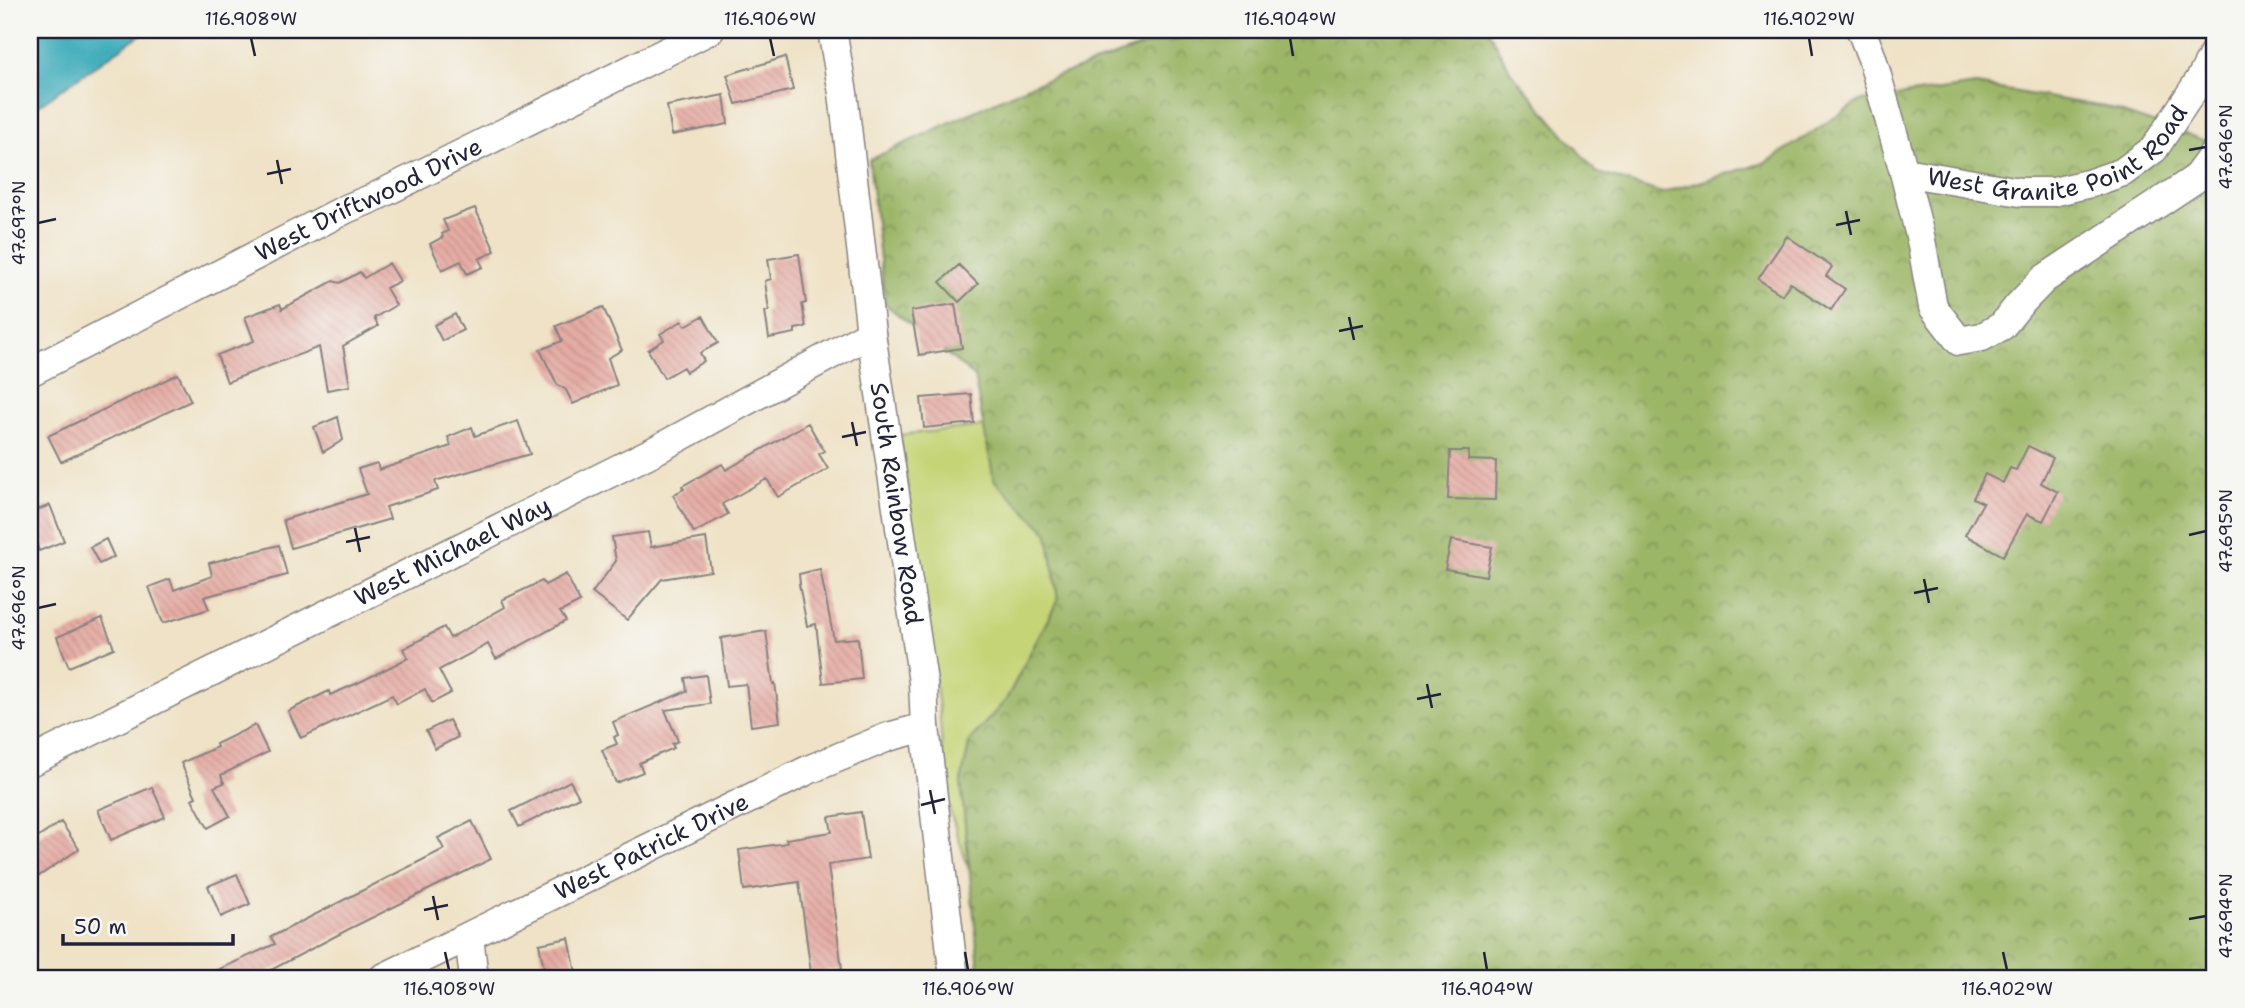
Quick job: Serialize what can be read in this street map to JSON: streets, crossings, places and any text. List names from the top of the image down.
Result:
{
  "streets": {
    "street": [
      "West Granite Point Road",
      "West Driftwood Drive",
      "South Rainbow Road",
      "West Michael Way",
      "West Patrick Drive"
    ]
  },
  "crossings": [
    ["South Rainbow Road", "West Michael Way"],
    ["South Rainbow Road", "West Patrick Drive"]
  ],
  "scale_bar": "50 m",
  "coordinates": [
    "116.908°W",
    "116.906°W",
    "116.904°W",
    "116.902°W",
    "47.696°N",
    "47.697°N",
    "47.695°N",
    "47.694°N"
  ]
}
